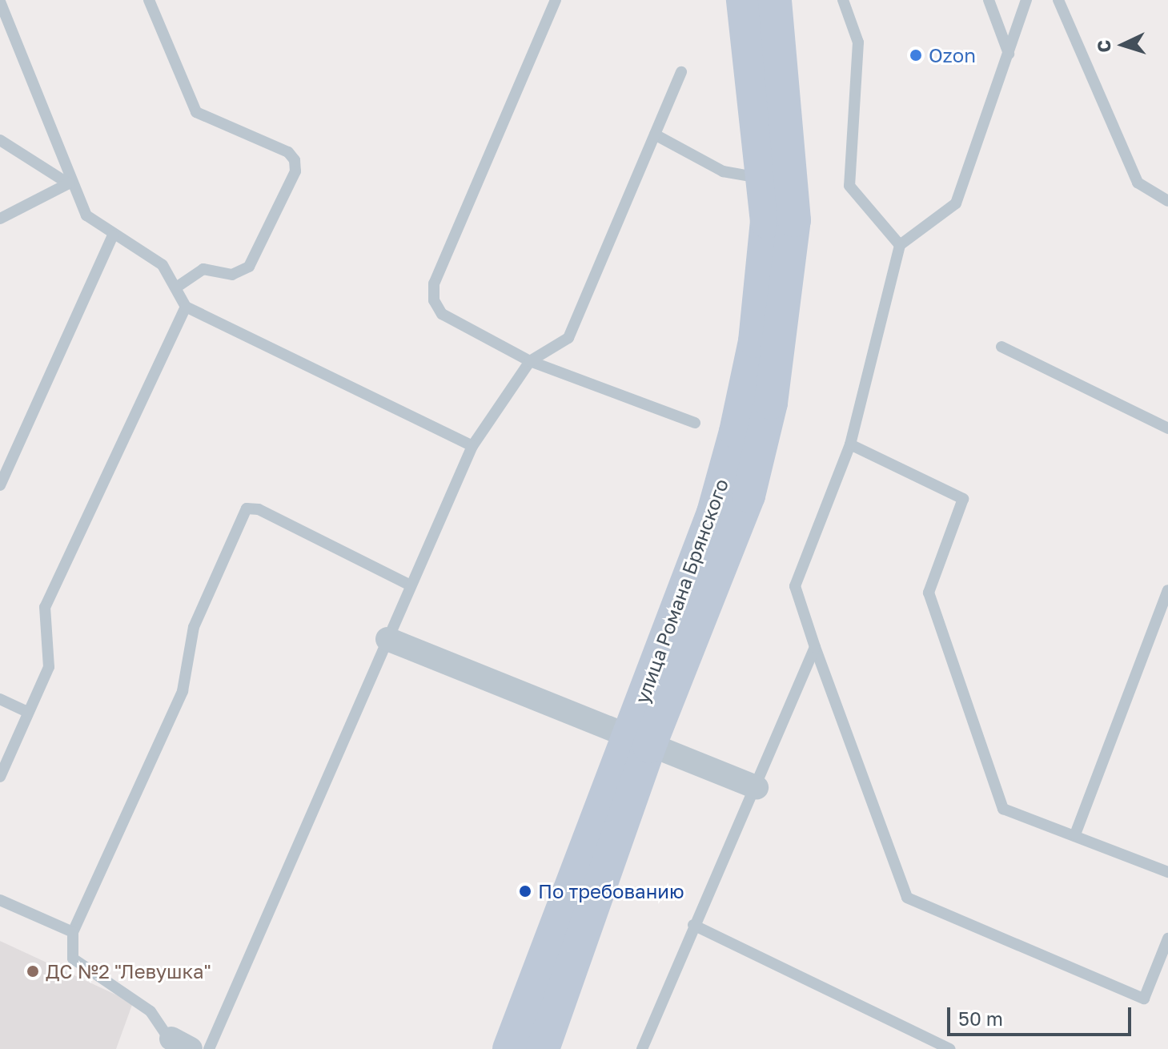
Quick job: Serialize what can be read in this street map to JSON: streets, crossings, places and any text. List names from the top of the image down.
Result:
{
  "streets": {
    "main road": ["улица Романа Брянского"]
  },
  "places": ["Ozon", "По требованию", "ДС №2 \"Левушка\""],
  "scale_bar": "50 m",
  "north": "left"
}
